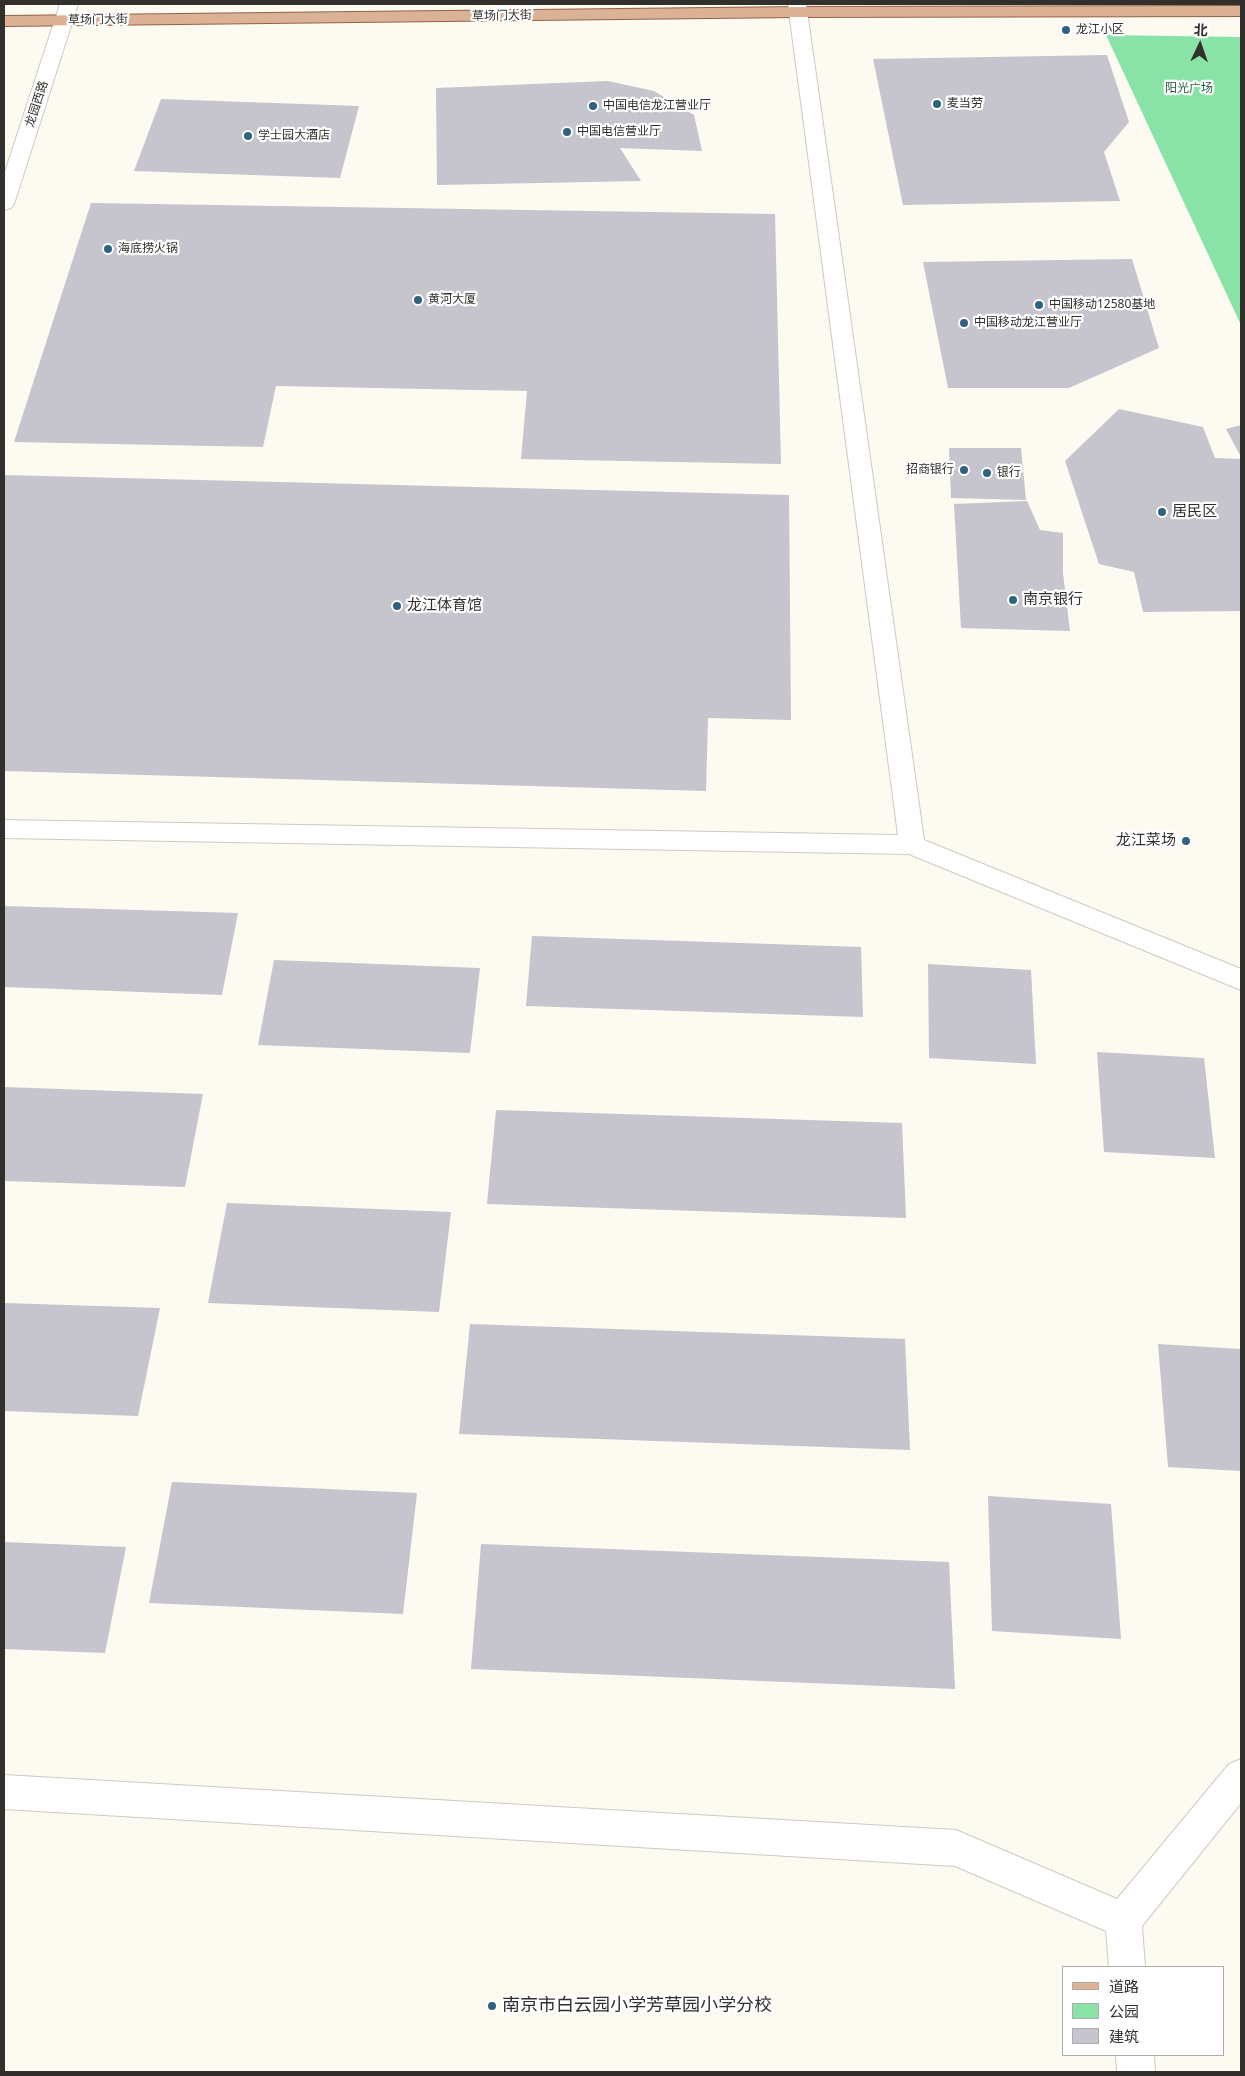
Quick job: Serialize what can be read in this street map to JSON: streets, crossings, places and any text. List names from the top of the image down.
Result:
{
  "streets": {
    "main road": ["草场门大街"],
    "street": ["龙园西路"]
  },
  "crossings": [
    ["草场门大街", "龙园西路"]
  ],
  "parks": ["阳光广场"],
  "places": [
    "龙江小区",
    "麦当劳",
    "中国电信龙江营业厅",
    "中国电信营业厅",
    "学士园大酒店",
    "海底捞火锅",
    "黄河大厦",
    "中国移动12580基地",
    "中国移动龙江营业厅",
    "招商银行",
    "银行",
    "居民区",
    "南京银行",
    "龙江体育馆",
    "龙江菜场",
    "南京市白云园小学芳草园小学分校"
  ],
  "legend": ["道路", "公园", "建筑"],
  "north": "top"
}
